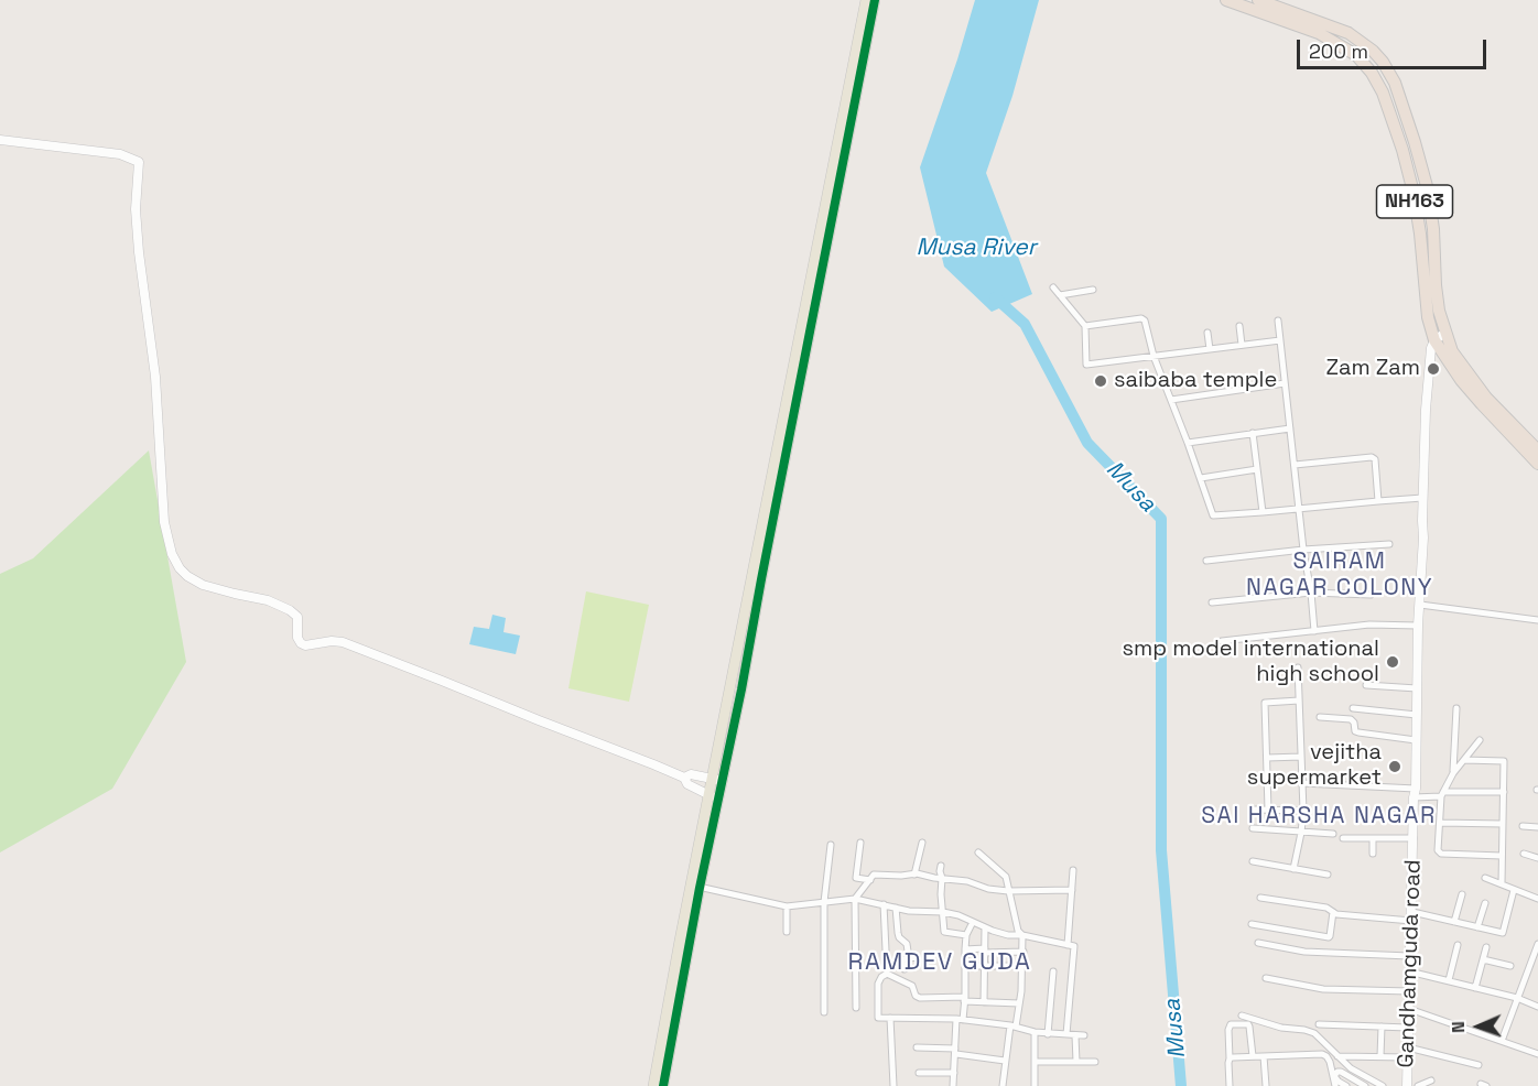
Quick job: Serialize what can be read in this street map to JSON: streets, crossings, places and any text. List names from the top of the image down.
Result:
{
  "streets": {
    "highway": ["NH163"],
    "street": ["Gandhamguda road"]
  },
  "crossings": [
    ["NH163", "Gandhamguda road"]
  ],
  "districts": ["SAIRAM NAGAR COLONY", "SAI HARSHA NAGAR", "RAMDEV GUDA"],
  "water": ["Musa River", "Musa"],
  "places": [
    "Zam Zam",
    "saibaba temple",
    "smp model international high school",
    "vejitha supermarket"
  ],
  "scale_bar": "200 m",
  "north": "left"
}
